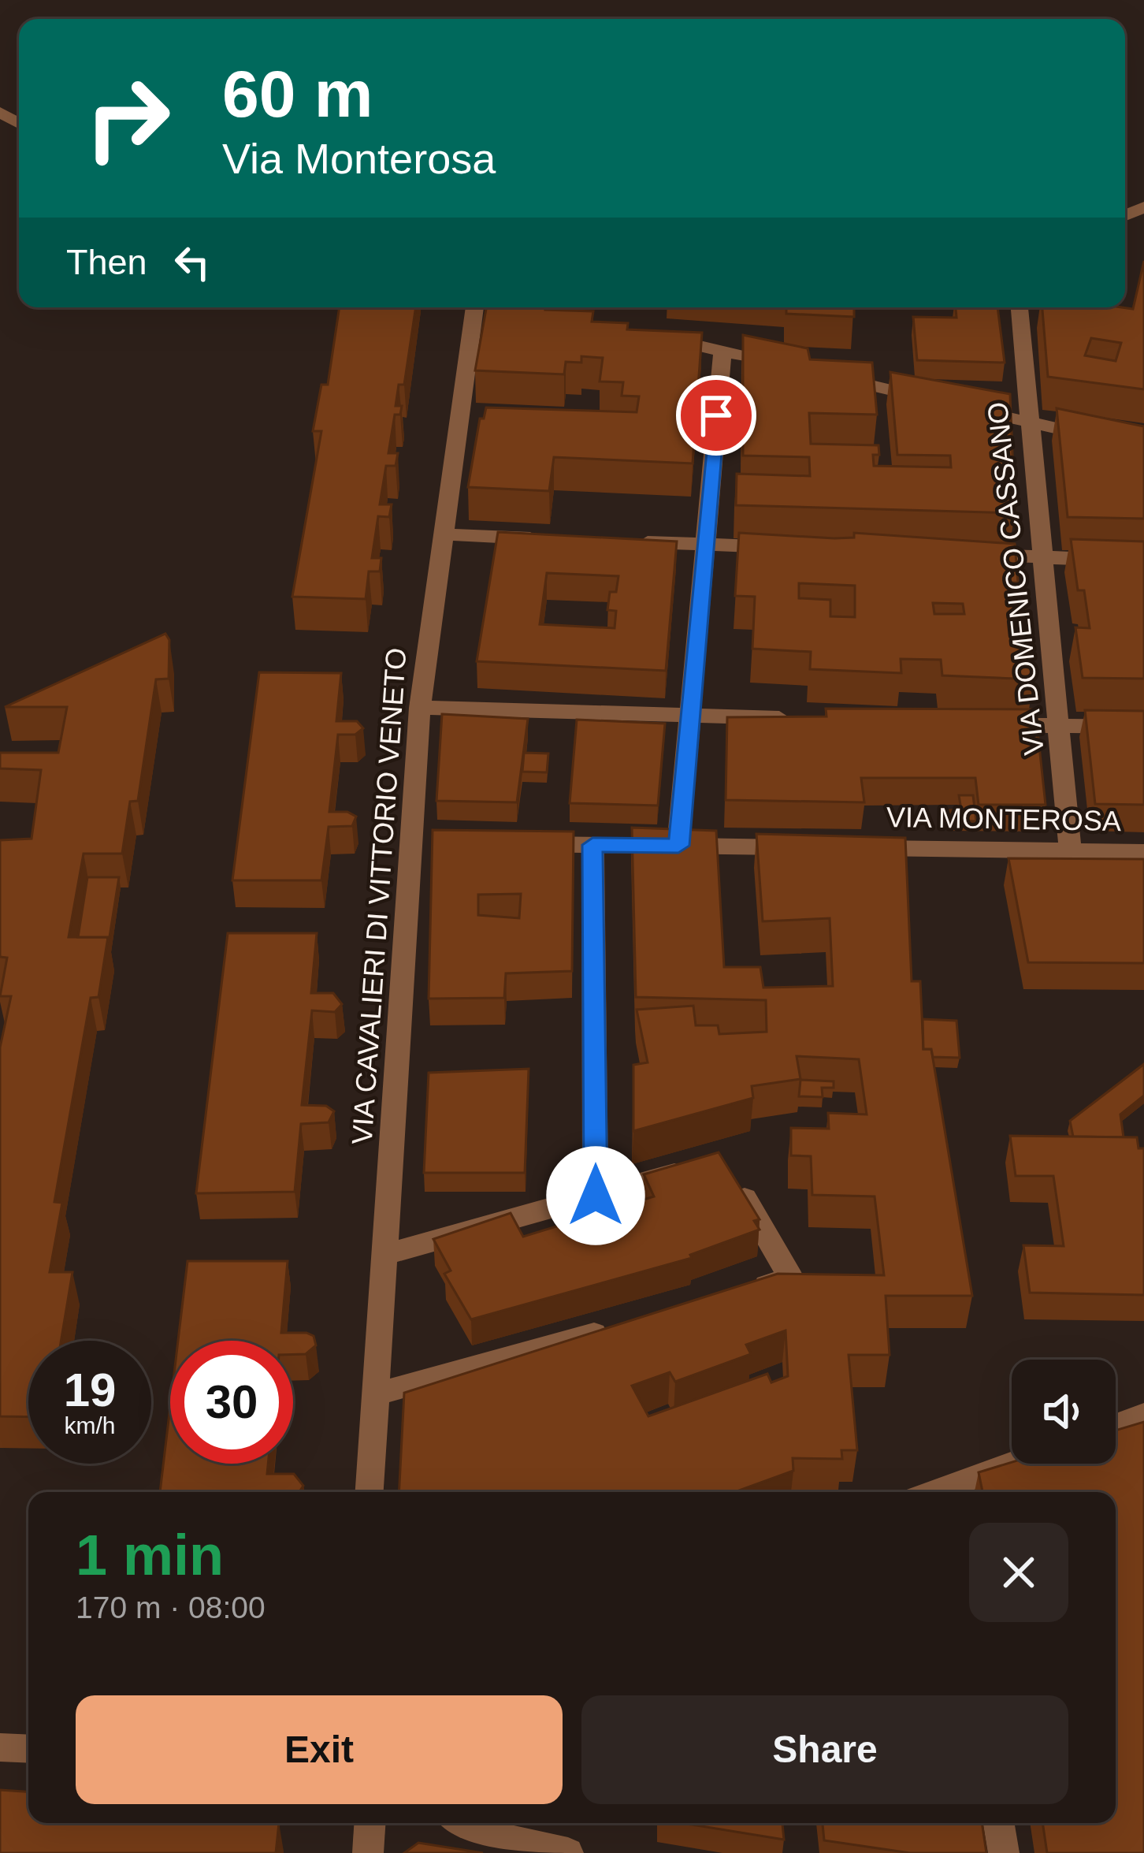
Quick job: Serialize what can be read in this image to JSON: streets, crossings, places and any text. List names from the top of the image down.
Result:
{
  "streets": {
    "street": ["VIA DOMENICO CASSANO", "VIA MONTEROSA", "VIA CAVALIERI DI VITTORIO VENETO"]
  },
  "crossings": [
    ["VIA DOMENICO CASSANO", "VIA MONTEROSA"]
  ],
  "page": {
    "turn": ["60 m", "Via Monterosa"],
    "then": "Then",
    "speed": "19 km/h",
    "limit": "30",
    "heading": ["1 min", "170 m · 08:00"],
    "buttons": ["Exit", "Share"]
  }
}
